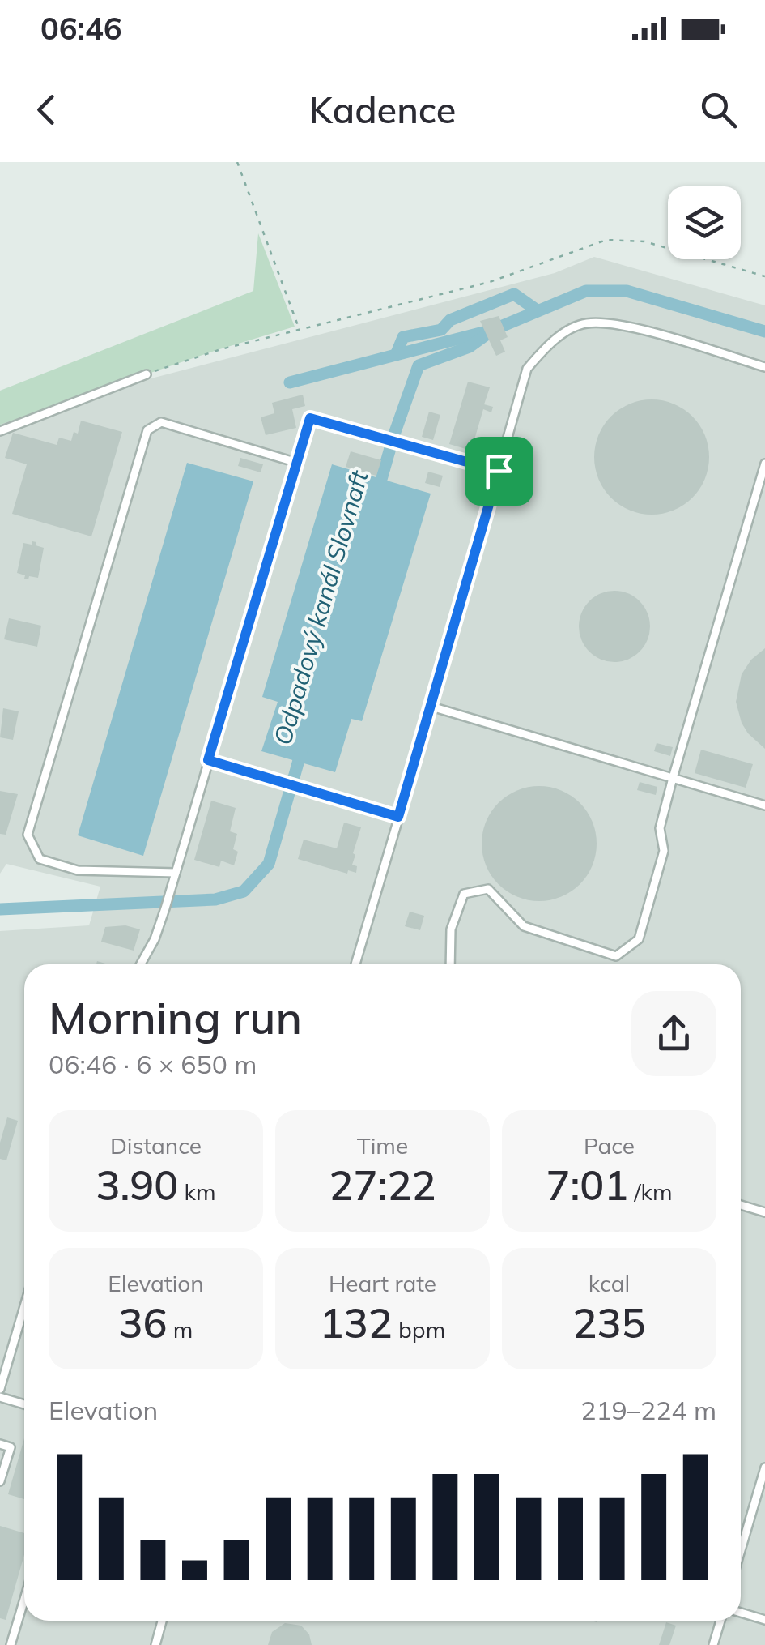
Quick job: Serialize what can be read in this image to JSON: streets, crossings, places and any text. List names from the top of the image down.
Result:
{
  "water": ["Odpadový kanál Slovnaft"],
  "page": {
    "status": "06:46",
    "header": "Kadence",
    "heading": ["Morning run", "06:46 · 6 × 650 m"],
    "stats": [
      ["Distance", "3.90 km"],
      ["Time", "27:22"],
      ["Pace", "7:01 /km"],
      ["Elevation", "36 m"],
      ["Heart rate", "132 bpm"],
      ["kcal", "235"]
    ],
    "chart": ["Elevation", "219–224 m"]
  }
}
